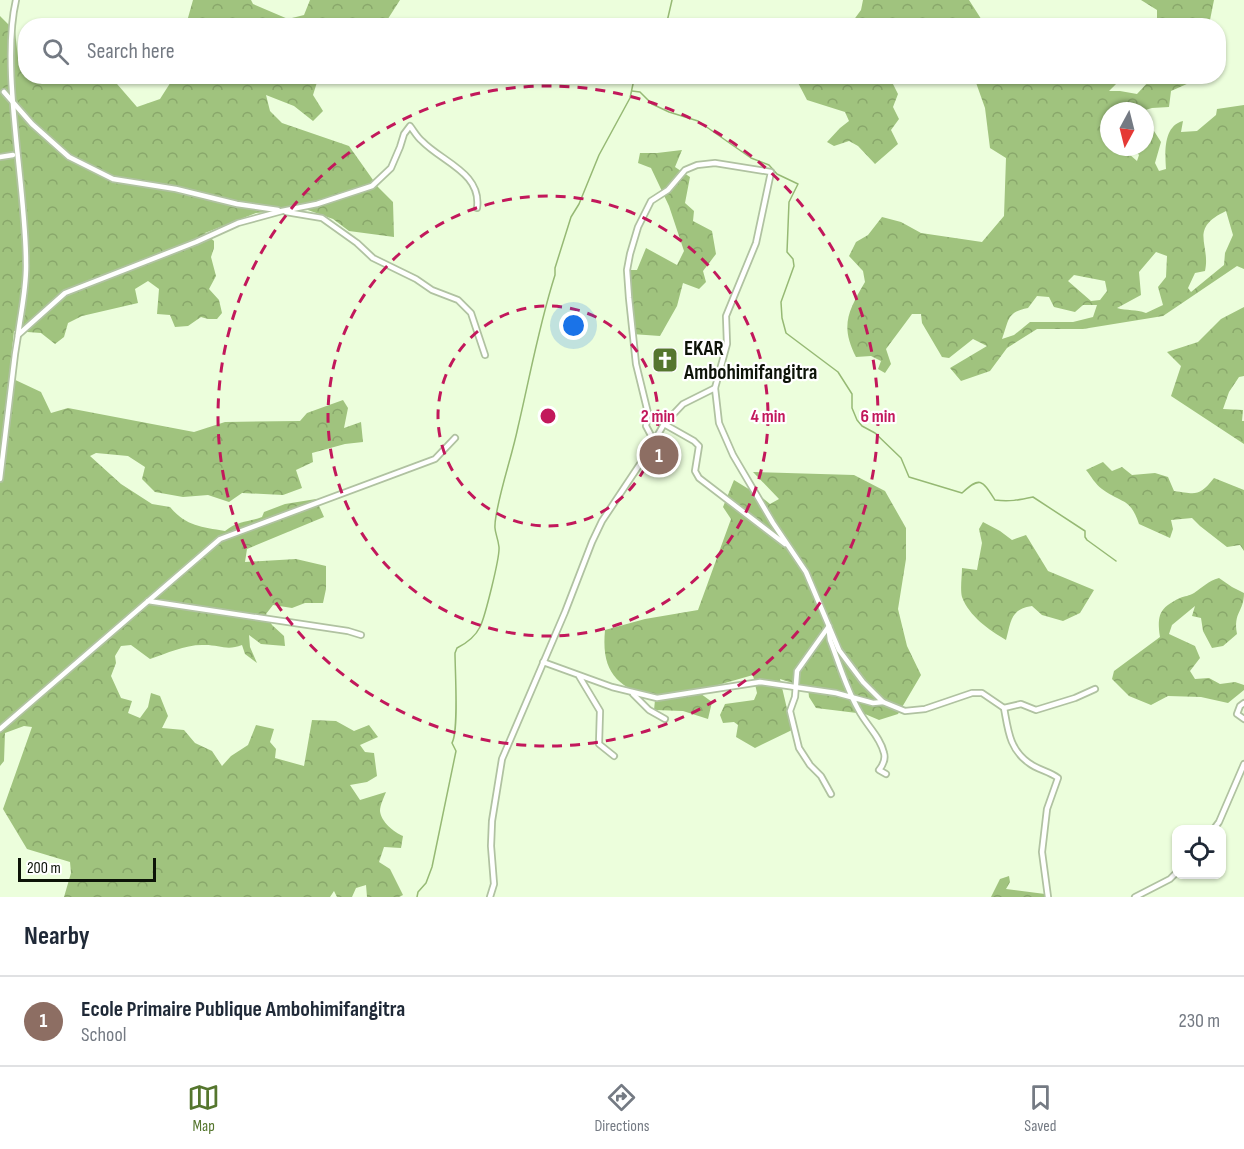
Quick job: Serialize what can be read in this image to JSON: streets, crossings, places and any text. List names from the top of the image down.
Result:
{
  "places": {
    "church": ["EKAR Ambohimifangitra"]
  },
  "scale_bar": "200 m",
  "north": "bottom",
  "page": {
    "search": "Search here",
    "pins": "1",
    "scale": "200 m",
    "heading": "Nearby",
    "list": [
      {
        "mark": "1",
        "name": "Ecole Primaire Publique Ambohimifangitra",
        "note": "School",
        "value": "230 m"
      }
    ],
    "nav": ["Map", "Directions", "Saved"]
  },
  "rings": ["2 min", "4 min", "6 min"]
}
